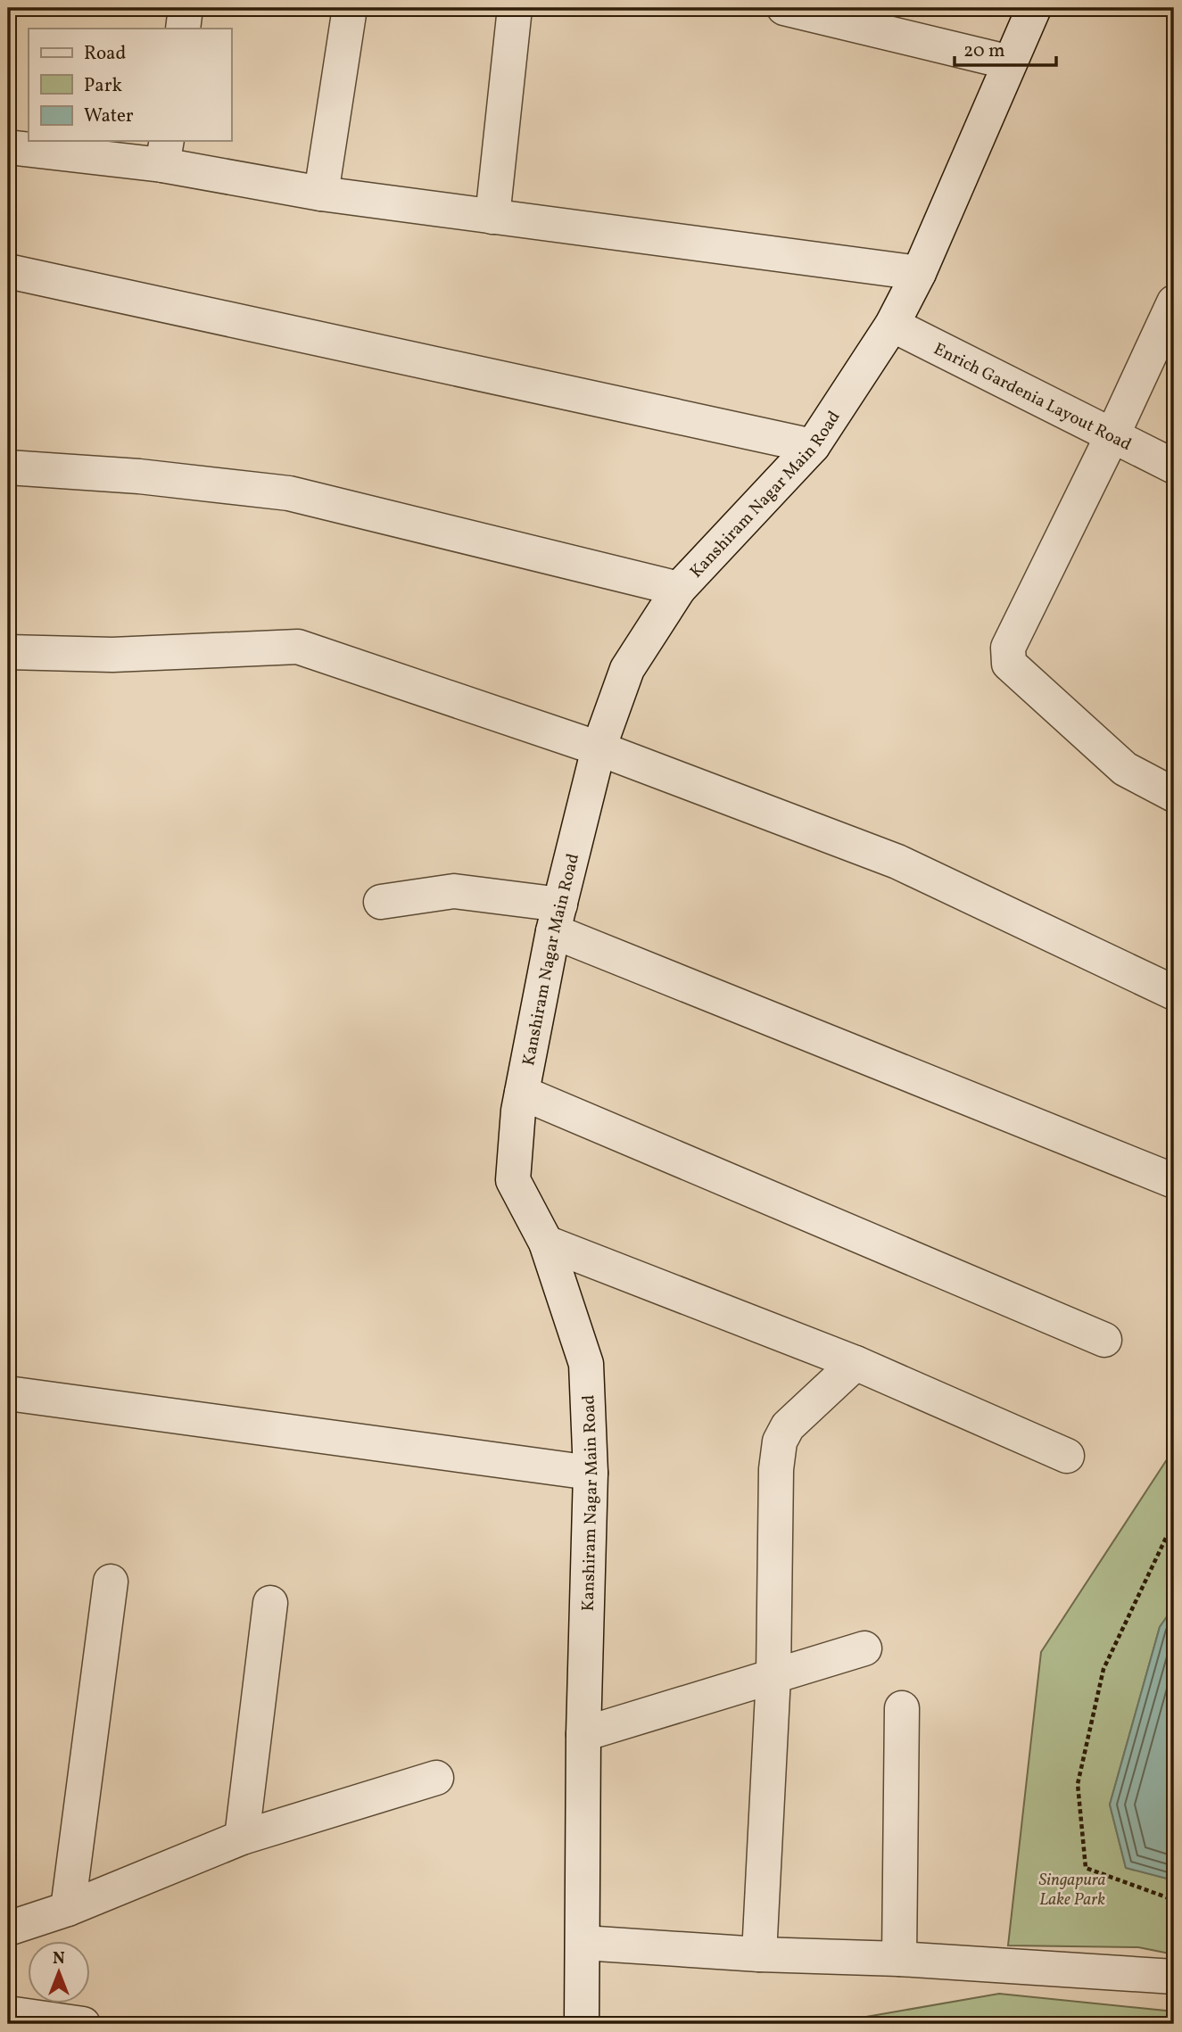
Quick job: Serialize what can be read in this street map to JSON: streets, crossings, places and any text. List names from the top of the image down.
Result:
{
  "streets": {
    "street": ["Enrich Gardenia Layout Road", "Kanshiram Nagar Main Road"]
  },
  "crossings": [
    ["Enrich Gardenia Layout Road", "Kanshiram Nagar Main Road"]
  ],
  "parks": ["Singapura Lake Park"],
  "legend": ["Road", "Park", "Water"],
  "scale_bar": "20 m",
  "north": "top"
}
